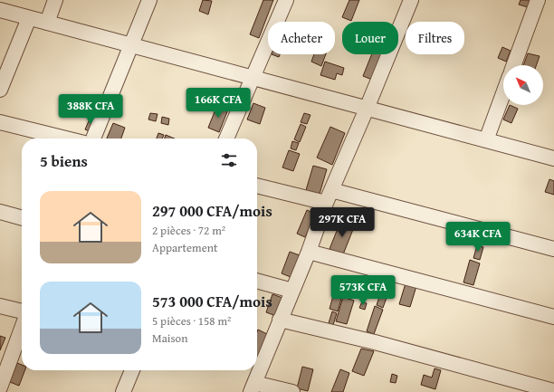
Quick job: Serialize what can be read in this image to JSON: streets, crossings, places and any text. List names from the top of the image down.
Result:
{
  "north": "top left",
  "page": {
    "chip": ["Acheter", "Louer", "Filtres"],
    "price": [
      "166K CFA",
      "388K CFA",
      "297K CFA",
      "634K CFA",
      "573K CFA"
    ],
    "heading": "5 biens",
    "list": [
      {
        "name": "297 000 CFA/mois",
        "note": "2 pièces · 72 m² · Appartement"
      },
      {
        "name": "573 000 CFA/mois",
        "note": "5 pièces · 158 m² · Maison"
      }
    ]
  }
}
